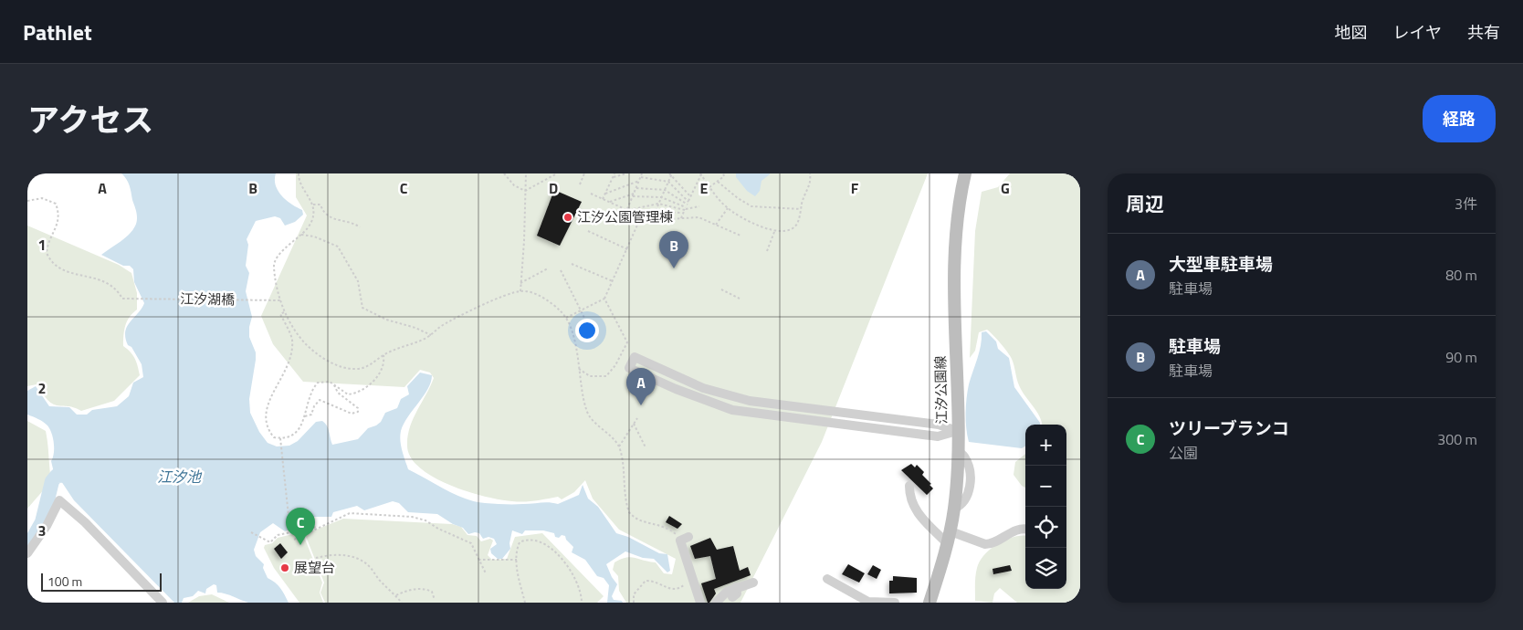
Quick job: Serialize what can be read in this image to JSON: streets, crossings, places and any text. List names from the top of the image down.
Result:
{
  "streets": {
    "main road": ["江汐公園線"],
    "path": ["江汐湖橋"]
  },
  "water": ["江汐池"],
  "places": ["江汐公園管理棟", "展望台"],
  "scale_bar": "100 m",
  "page": {
    "header": "Pathlet",
    "nav": ["地図", "レイヤ", "共有"],
    "title": "アクセス",
    "buttons": "経路",
    "heading": ["周辺", "3件"],
    "pins": ["B", "A", "C"],
    "list": [
      {
        "mark": "A",
        "name": "大型車駐車場",
        "note": "駐車場",
        "value": "80 m"
      },
      {
        "mark": "B",
        "name": "駐車場",
        "note": "駐車場",
        "value": "90 m"
      },
      {
        "mark": "C",
        "name": "ツリーブランコ",
        "note": "公園",
        "value": "300 m"
      }
    ],
    "map_buttons": ["+", "−"],
    "scale": "100 m"
  },
  "grid": {
    "columns": [
      "A",
      "B",
      "C",
      "D",
      "E",
      "F",
      "G"
    ],
    "rows": ["1", "2", "3"]
  }
}
